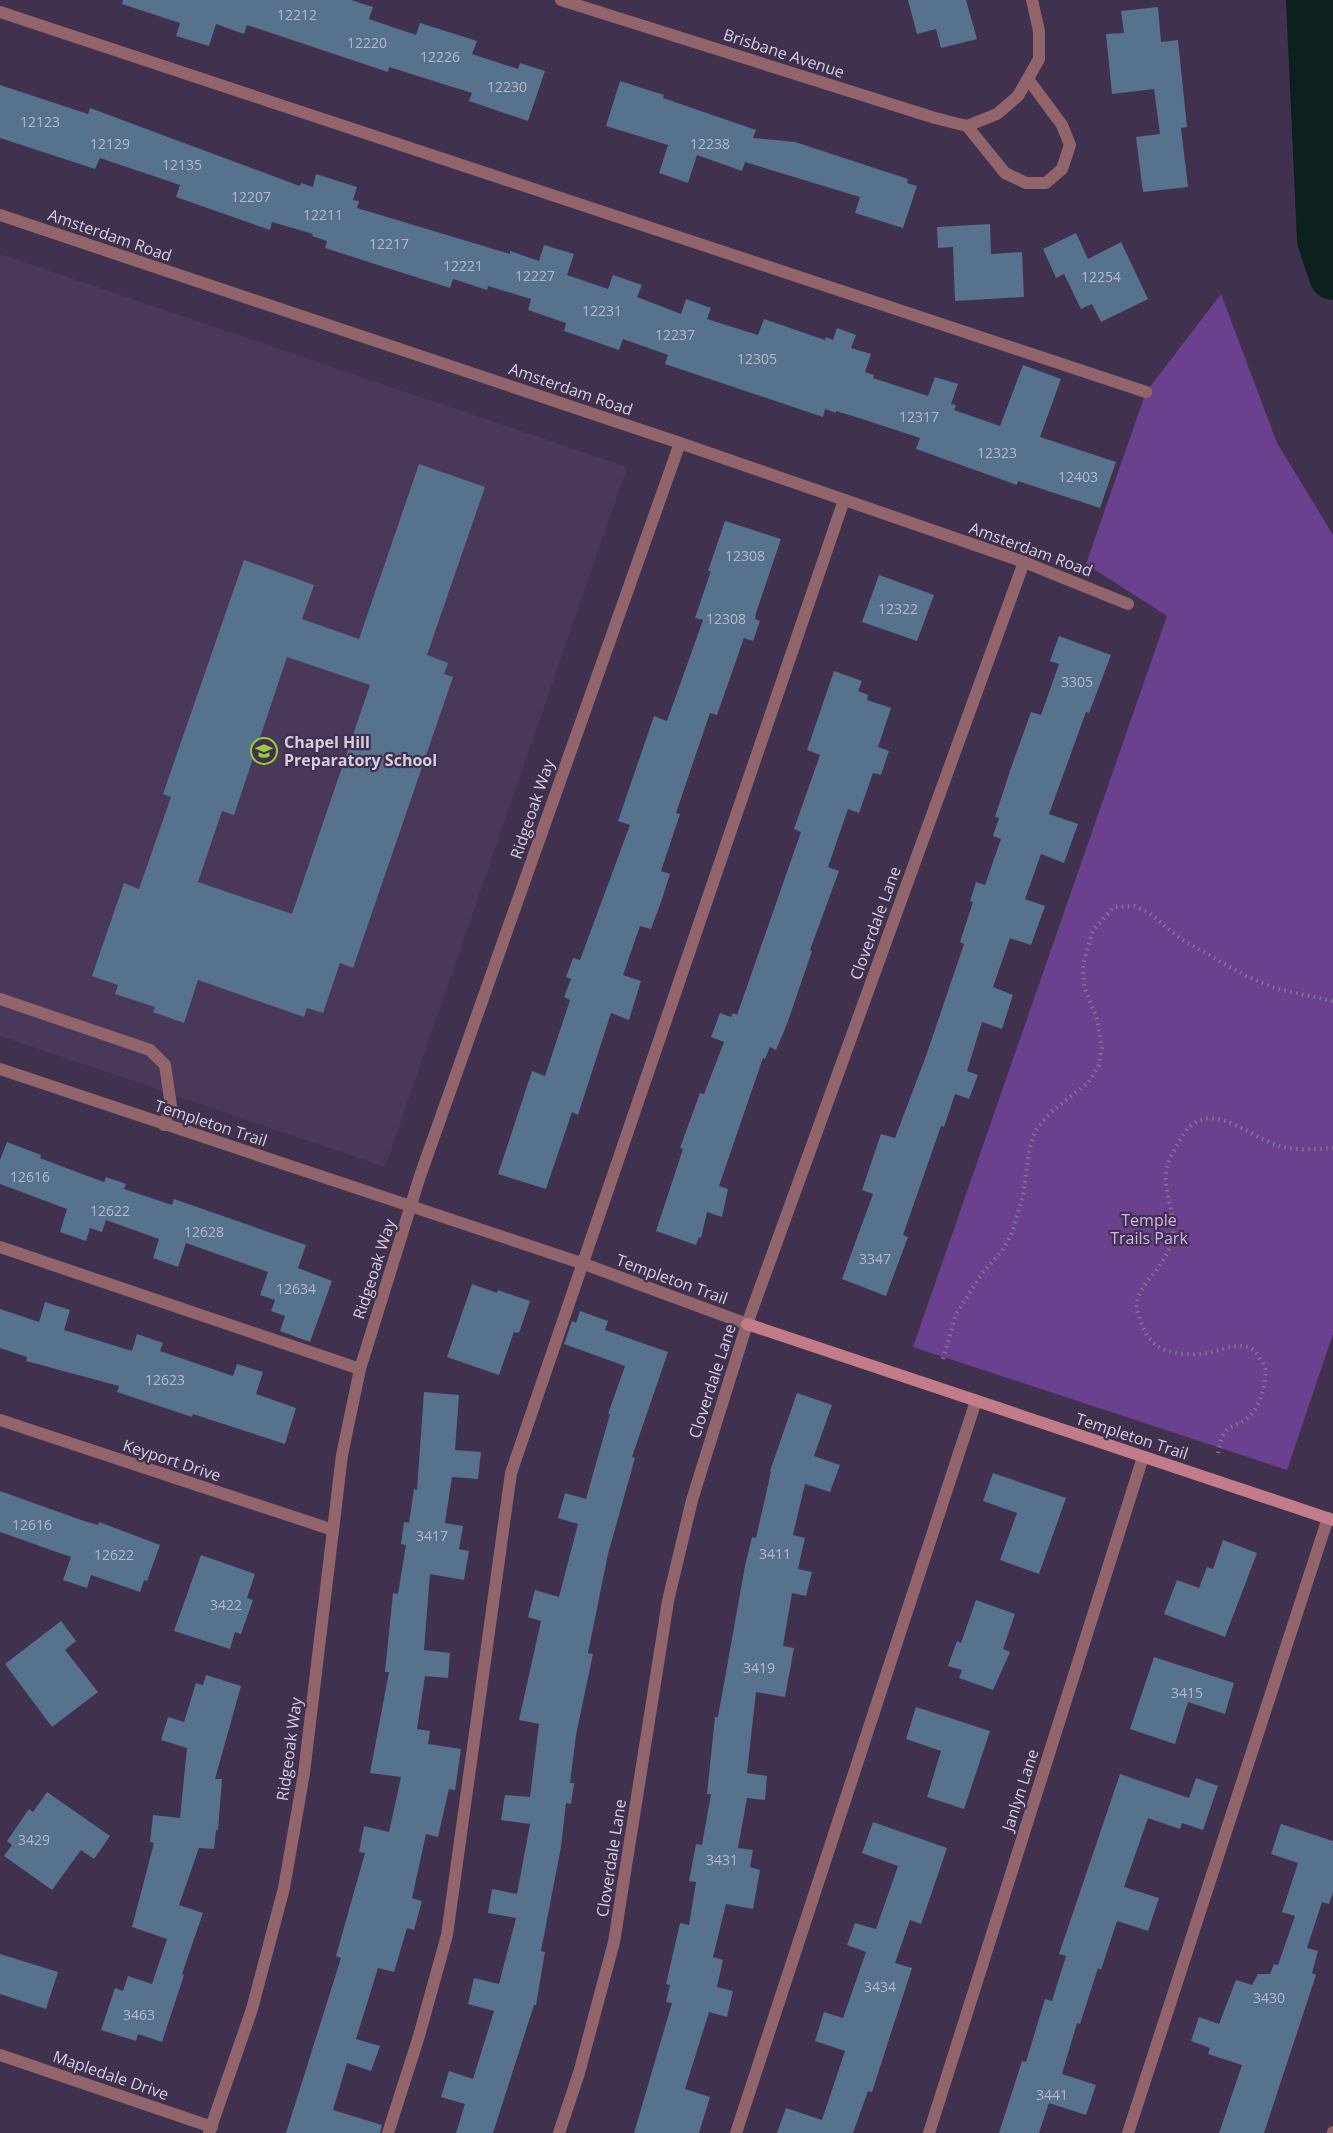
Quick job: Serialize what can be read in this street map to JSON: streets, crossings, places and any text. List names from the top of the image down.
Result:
{
  "streets": {
    "street": [
      "Brisbane Avenue",
      "Amsterdam Road",
      "Ridgeoak Way",
      "Cloverdale Lane",
      "Templeton Trail",
      "Keyport Drive",
      "Janlyn Lane",
      "Mapledale Drive"
    ]
  },
  "crossings": [
    ["Amsterdam Road", "Ridgeoak Way"],
    ["Amsterdam Road", "Cloverdale Lane"],
    ["Ridgeoak Way", "Templeton Trail"],
    ["Ridgeoak Way", "Keyport Drive"],
    ["Ridgeoak Way", "Mapledale Drive"],
    ["Cloverdale Lane", "Templeton Trail"],
    ["Templeton Trail", "Janlyn Lane"]
  ],
  "parks": ["Temple Trails Park"],
  "places": {
    "school or university": ["Chapel Hill Preparatory School"]
  },
  "house_numbers": [
    "12212",
    "12220",
    "12226",
    "12230",
    "12123",
    "12129",
    "12238",
    "12135",
    "12207",
    "12211",
    "12217",
    "12221",
    "12227",
    "12254",
    "12231",
    "12237",
    "12305",
    "12317",
    "12323",
    "12403",
    "12308",
    "12322",
    "12308",
    "3305",
    "12616",
    "12622",
    "12628",
    "3347",
    "12634",
    "12623",
    "12616",
    "3417",
    "3411",
    "12622",
    "3422",
    "3419",
    "3415",
    "3429",
    "3431",
    "3434",
    "3430",
    "3463",
    "3441"
  ]
}
